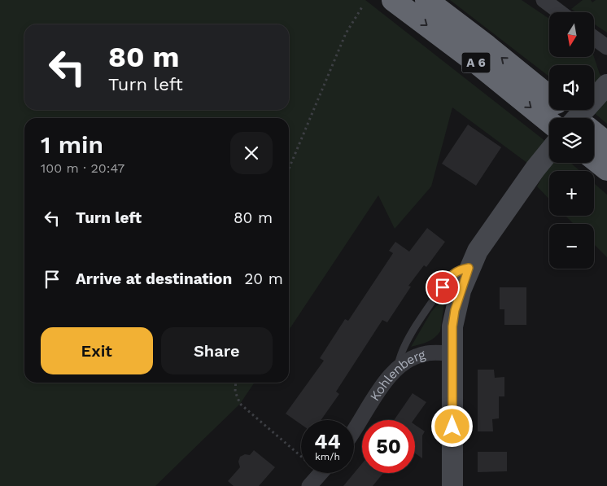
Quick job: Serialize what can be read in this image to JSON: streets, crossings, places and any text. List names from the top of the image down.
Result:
{
  "streets": {
    "highway": ["A 6"],
    "street": ["Kohlenberg"]
  },
  "north": "bottom",
  "page": {
    "map_buttons": ["+", "−"],
    "turn": ["80 m", "Turn left"],
    "heading": ["1 min", "100 m · 20:47"],
    "list": [
      {
        "name": "Turn left",
        "value": "80 m"
      },
      {
        "name": "Arrive at destination",
        "value": "20 m"
      }
    ],
    "buttons": ["Exit", "Share"],
    "speed": "44 km/h",
    "limit": "50"
  }
}
